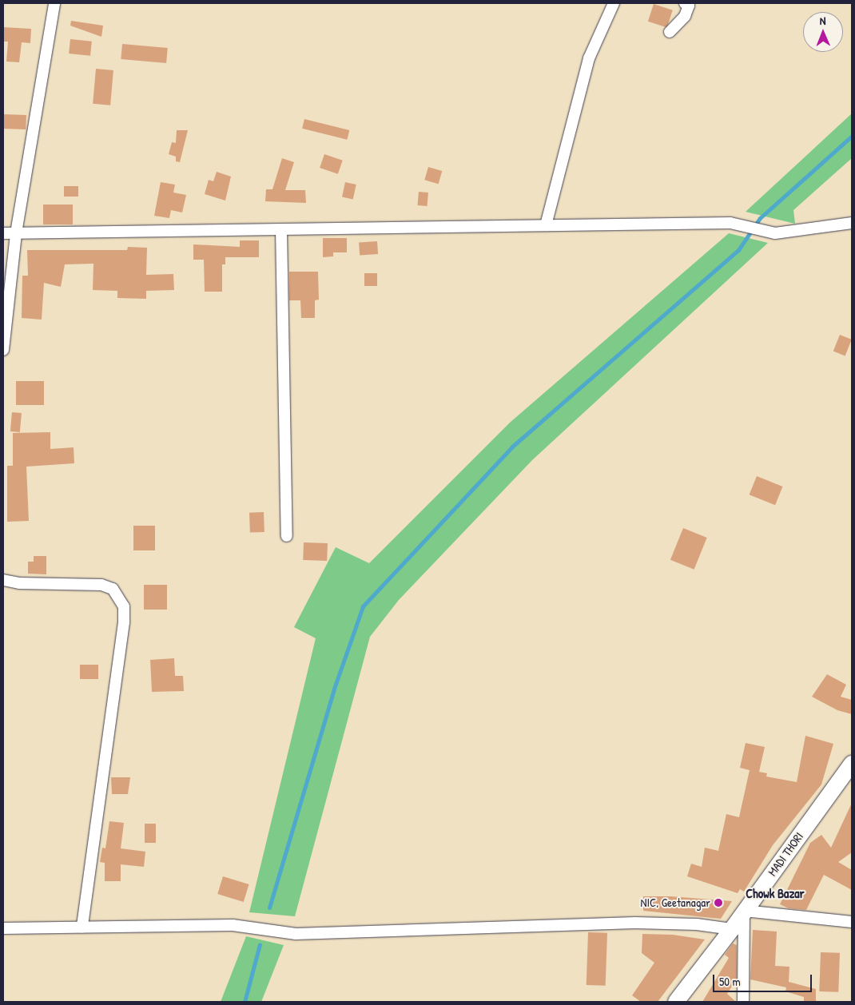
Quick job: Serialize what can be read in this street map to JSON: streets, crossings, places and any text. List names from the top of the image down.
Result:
{
  "streets": {
    "main road": ["MADI THORI"]
  },
  "districts": ["Chowk Bazar"],
  "places": ["NIC, Geetanagar"],
  "scale_bar": "50 m",
  "north": "top"
}
